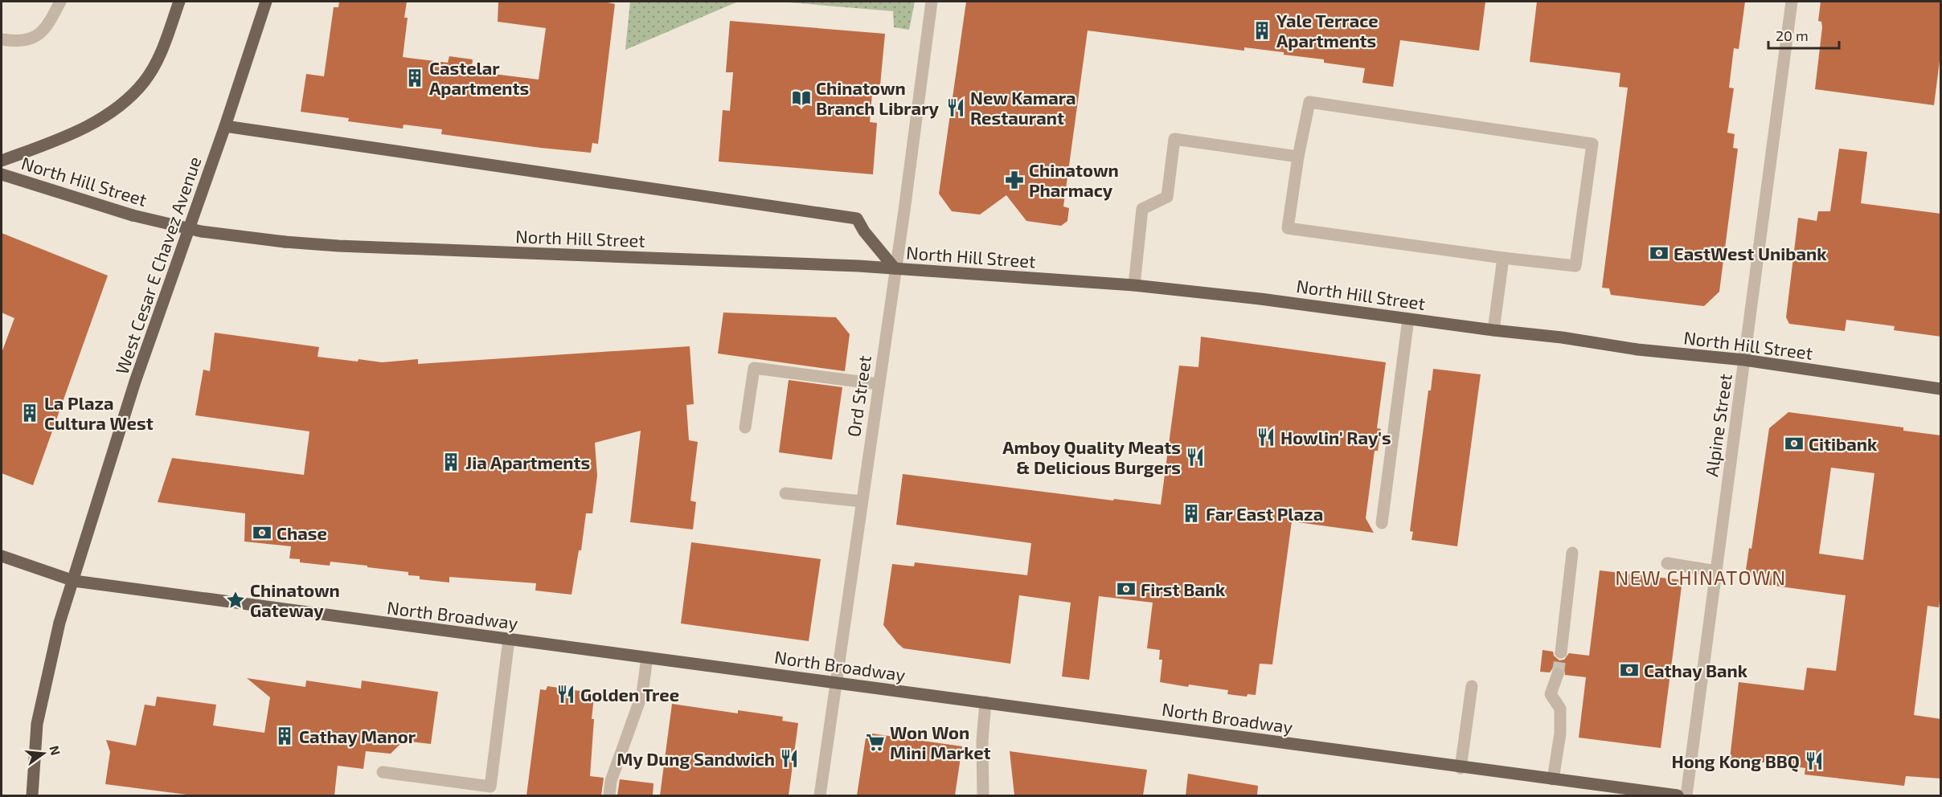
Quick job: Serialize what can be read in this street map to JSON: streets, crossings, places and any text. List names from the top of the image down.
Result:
{
  "streets": {
    "main road": ["North Hill Street", "West Cesar E Chavez Avenue", "North Broadway"],
    "street": ["Ord Street", "Alpine Street"]
  },
  "crossings": [
    ["North Hill Street", "Ord Street"],
    ["North Hill Street", "Alpine Street"],
    ["West Cesar E Chavez Avenue", "North Broadway"],
    ["Ord Street", "North Broadway"]
  ],
  "districts": ["NEW CHINATOWN"],
  "places": {
    "building": [
      "Yale Terrace Apartments",
      "Castelar Apartments",
      "La Plaza Cultura West",
      "Jia Apartments",
      "Far East Plaza",
      "Cathay Manor"
    ],
    "library": ["Chinatown Branch Library"],
    "restaurant": [
      "New Kamara Restaurant",
      "Howlin' Ray's",
      "Amboy Quality Meats & Delicious Burgers",
      "Golden Tree",
      "My Dung Sandwich",
      "Hong Kong BBQ"
    ],
    "pharmacy": ["Chinatown Pharmacy"],
    "bank": [
      "EastWest Unibank",
      "Citibank",
      "Chase",
      "First Bank",
      "Cathay Bank"
    ],
    "place": ["Chinatown Gateway"],
    "supermarket": ["Won Won Mini Market"]
  },
  "scale_bar": "20 m",
  "north": "right"
}
